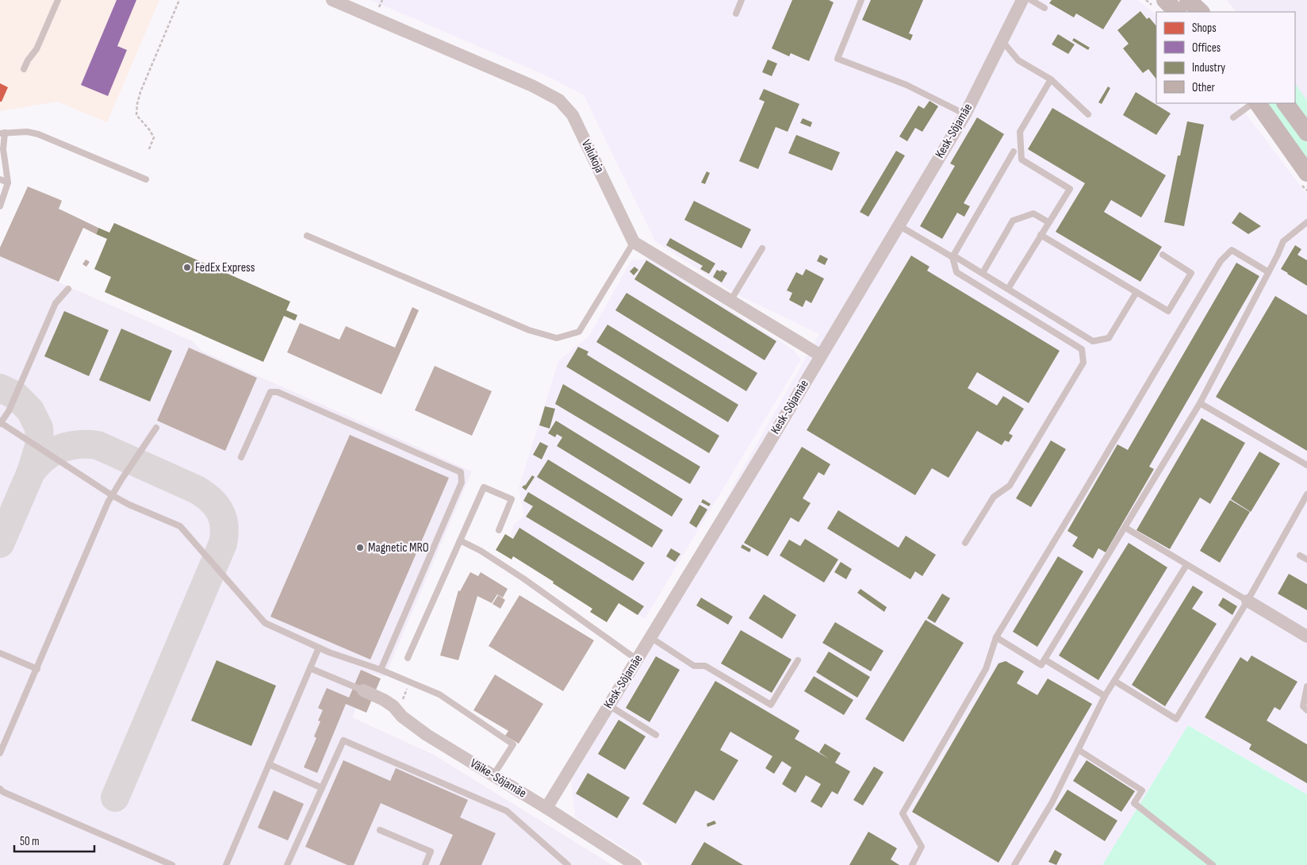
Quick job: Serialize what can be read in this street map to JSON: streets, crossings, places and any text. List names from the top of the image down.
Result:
{
  "streets": {
    "street": ["Kesk-Sõjamäe", "Valukoja", "Väike-Sõjamäe"]
  },
  "crossings": [
    ["Kesk-Sõjamäe", "Väike-Sõjamäe"]
  ],
  "places": ["FedEx Express", "Magnetic MRO"],
  "legend": [
    "Shops",
    "Offices",
    "Industry",
    "Other"
  ],
  "scale_bar": "50 m"
}
